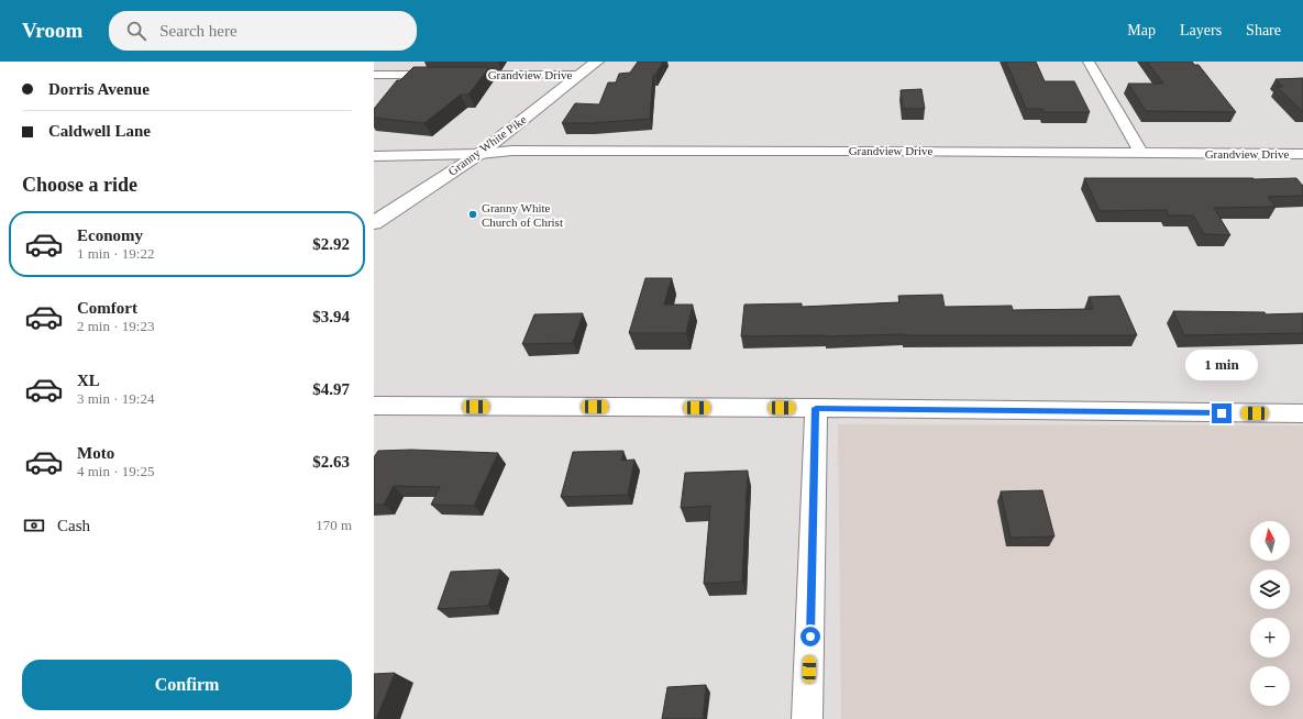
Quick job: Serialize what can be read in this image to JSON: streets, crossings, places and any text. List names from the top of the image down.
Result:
{
  "streets": {
    "main road": ["Granny White Pike"],
    "street": ["Grandview Drive"]
  },
  "crossings": [
    ["Grandview Drive", "Granny White Pike"]
  ],
  "places": ["Granny White Church of Christ"],
  "north": "top",
  "page": {
    "header": "Vroom",
    "search": "Search here",
    "nav": ["Map", "Layers", "Share"],
    "banner": ["Dorris Avenue", "Caldwell Lane"],
    "heading": "Choose a ride",
    "list": [
      {
        "name": "Economy",
        "note": "1 min · 19:22",
        "value": "$2.92"
      },
      {
        "name": "Comfort",
        "note": "2 min · 19:23",
        "value": "$3.94"
      },
      {
        "name": "XL",
        "note": "3 min · 19:24",
        "value": "$4.97"
      },
      {
        "name": "Moto",
        "note": "4 min · 19:25",
        "value": "$2.63"
      }
    ],
    "bubble": "1 min",
    "pay": ["Cash", "170 m"],
    "map_buttons": ["+", "−"],
    "buttons": "Confirm"
  }
}
